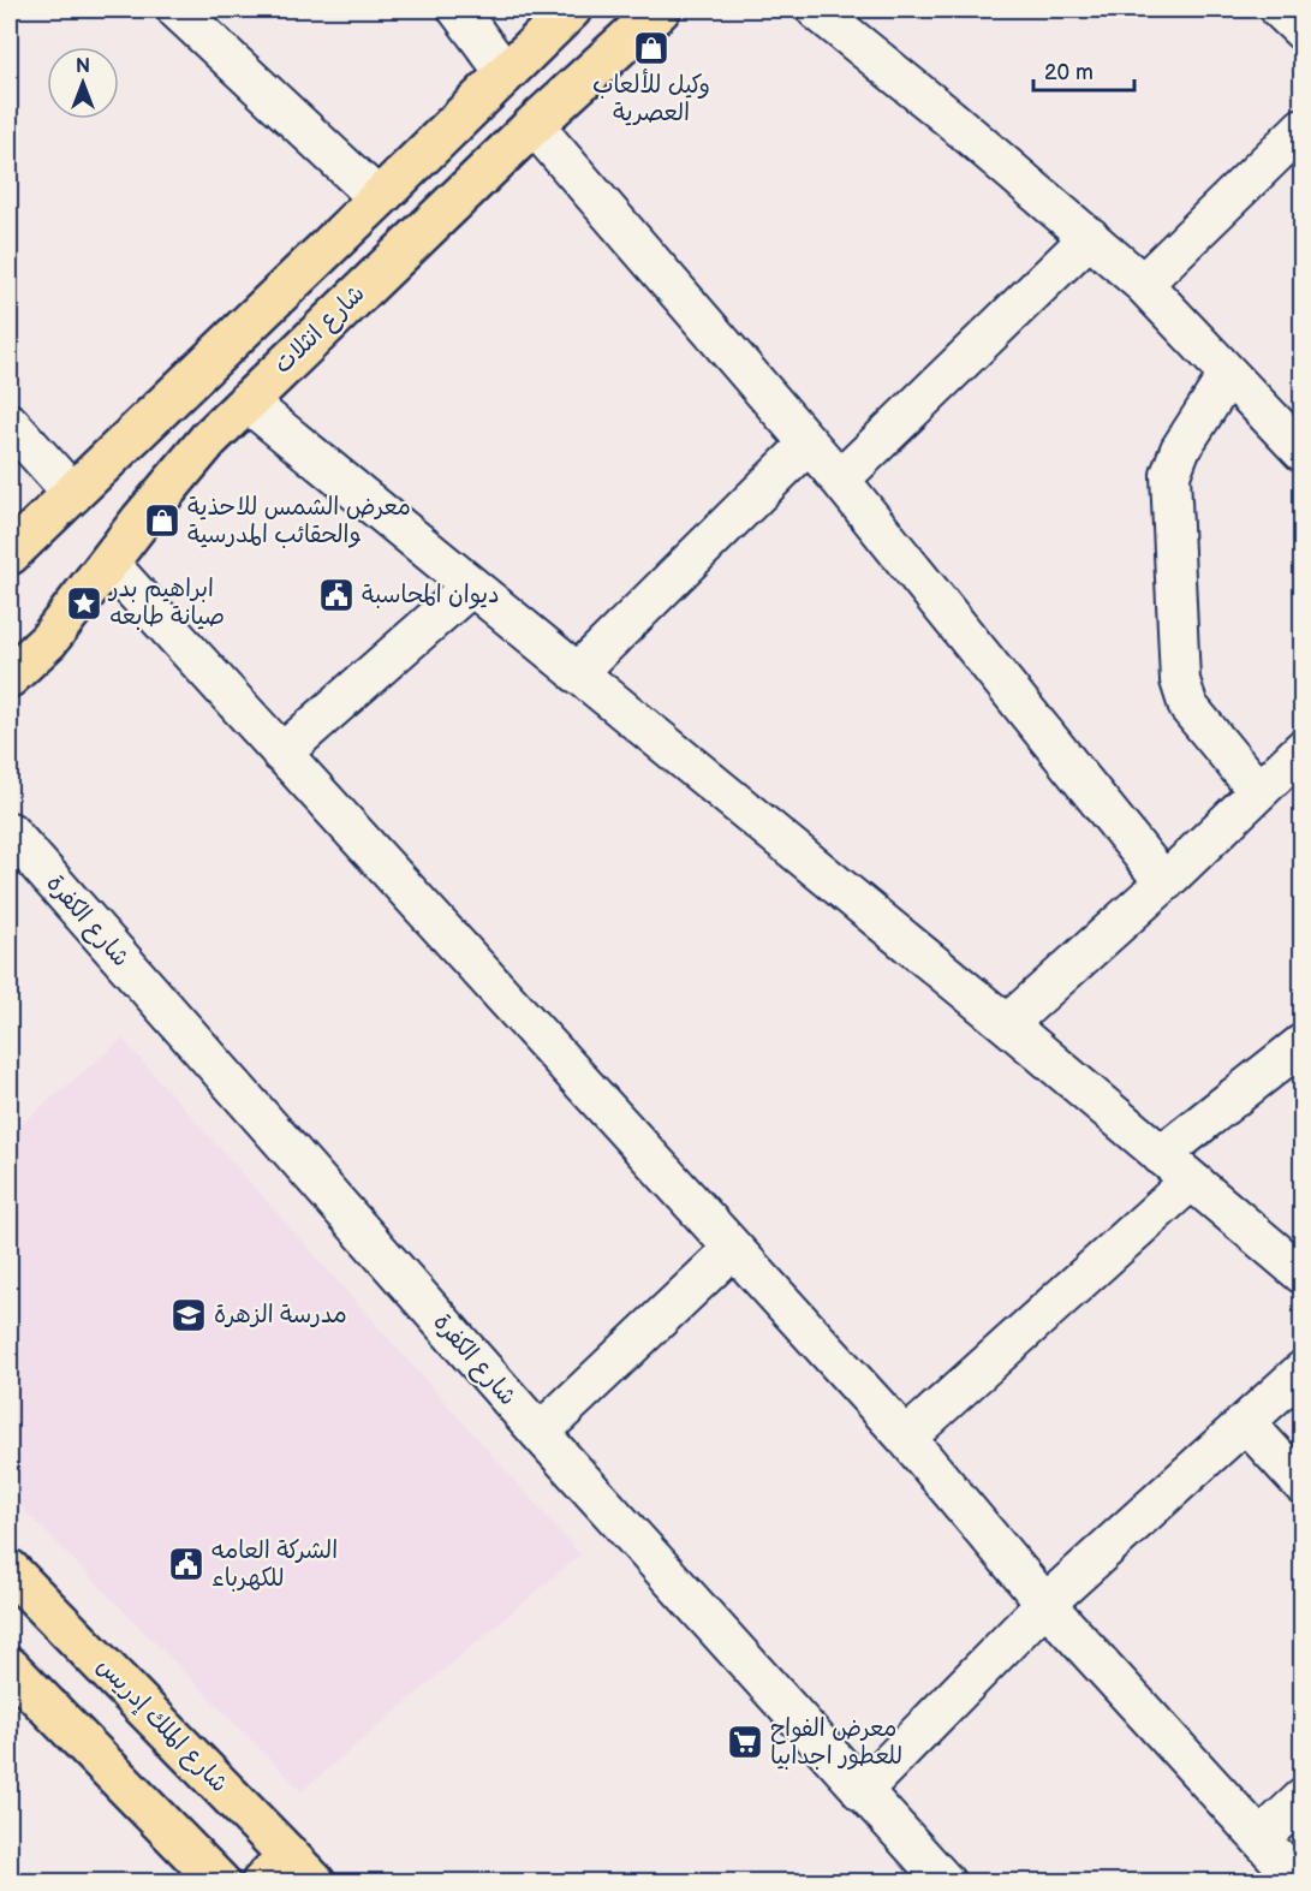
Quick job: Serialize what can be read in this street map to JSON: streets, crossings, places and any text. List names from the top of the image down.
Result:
{
  "streets": {
    "main road": ["شارع انثلات", "شارع الملك إدريس"],
    "street": ["شارع الكفرة"]
  },
  "places": {
    "shop": ["وكيل للألعاب العصرية", "معرض الشمس للاحذية والحقائب المدرسية"],
    "public building": ["ديوان المحاسبة", "الشركة العامه للكهرباء"],
    "place": ["ابراهيم بدر صيانة طابعه"],
    "school or university": ["مدرسة الزهرة"],
    "supermarket": ["معرض الفواح للعطور اجدابيا"]
  },
  "scale_bar": "20 m",
  "north": "top"
}
